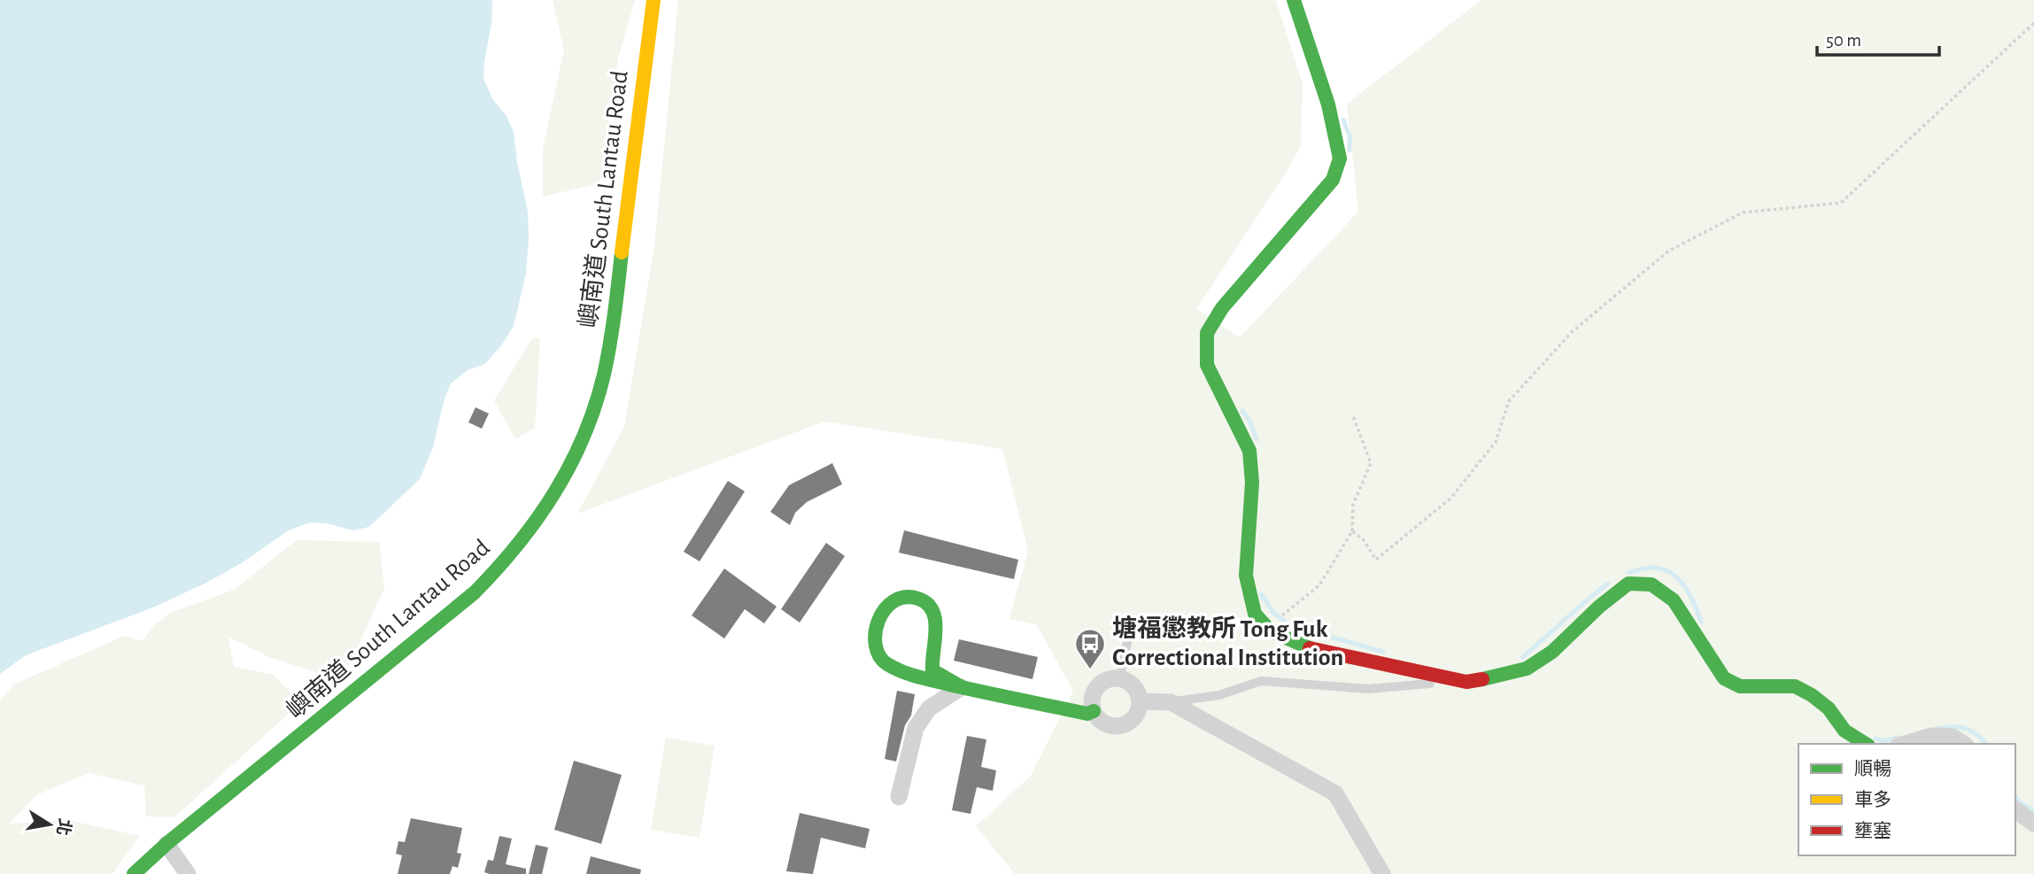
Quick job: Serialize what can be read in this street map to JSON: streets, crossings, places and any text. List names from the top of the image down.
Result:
{
  "streets": {
    "street": ["嶼南道 South Lantau Road"]
  },
  "places": {
    "bus stop": ["塘福懲教所 Tong Fuk Correctional Institution"]
  },
  "legend": ["順暢", "車多", "壅塞"],
  "scale_bar": "50 m",
  "north": "right"
}
